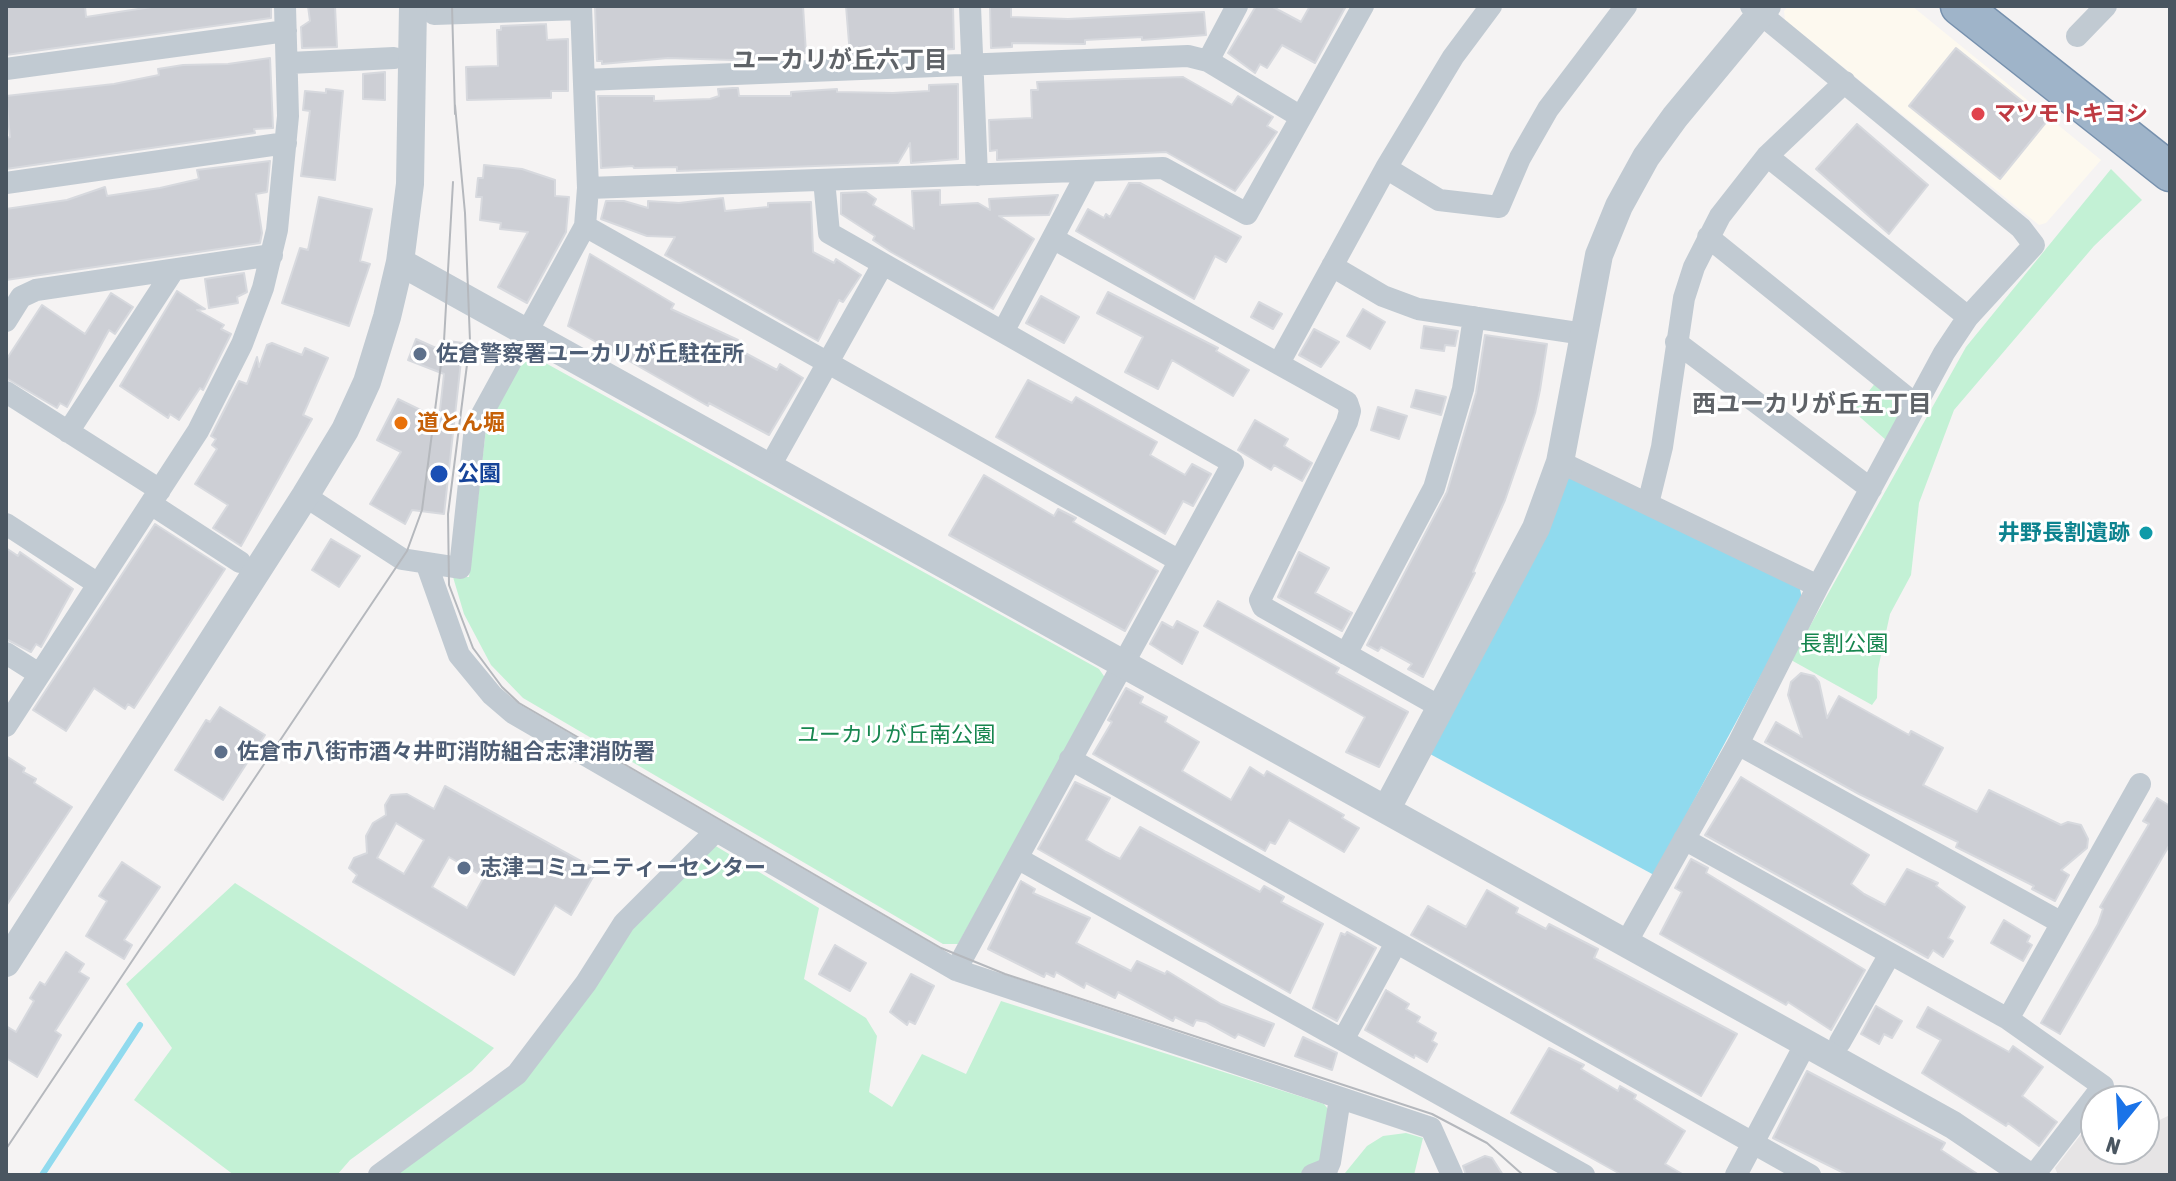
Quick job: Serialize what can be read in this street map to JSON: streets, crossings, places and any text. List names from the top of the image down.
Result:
{
  "districts": ["ユーカリが丘六丁目", "西ユーカリが丘五丁目"],
  "parks": ["長割公園", "ユーカリが丘南公園"],
  "places": [
    "マツモトキヨシ",
    "佐倉警察署ユーカリが丘駐在所",
    "道とん堀",
    "公園",
    "井野長割遺跡",
    "佐倉市八街市酒々井町消防組合志津消防署",
    "志津コミュニティーセンター"
  ],
  "north": "bottom"
}
